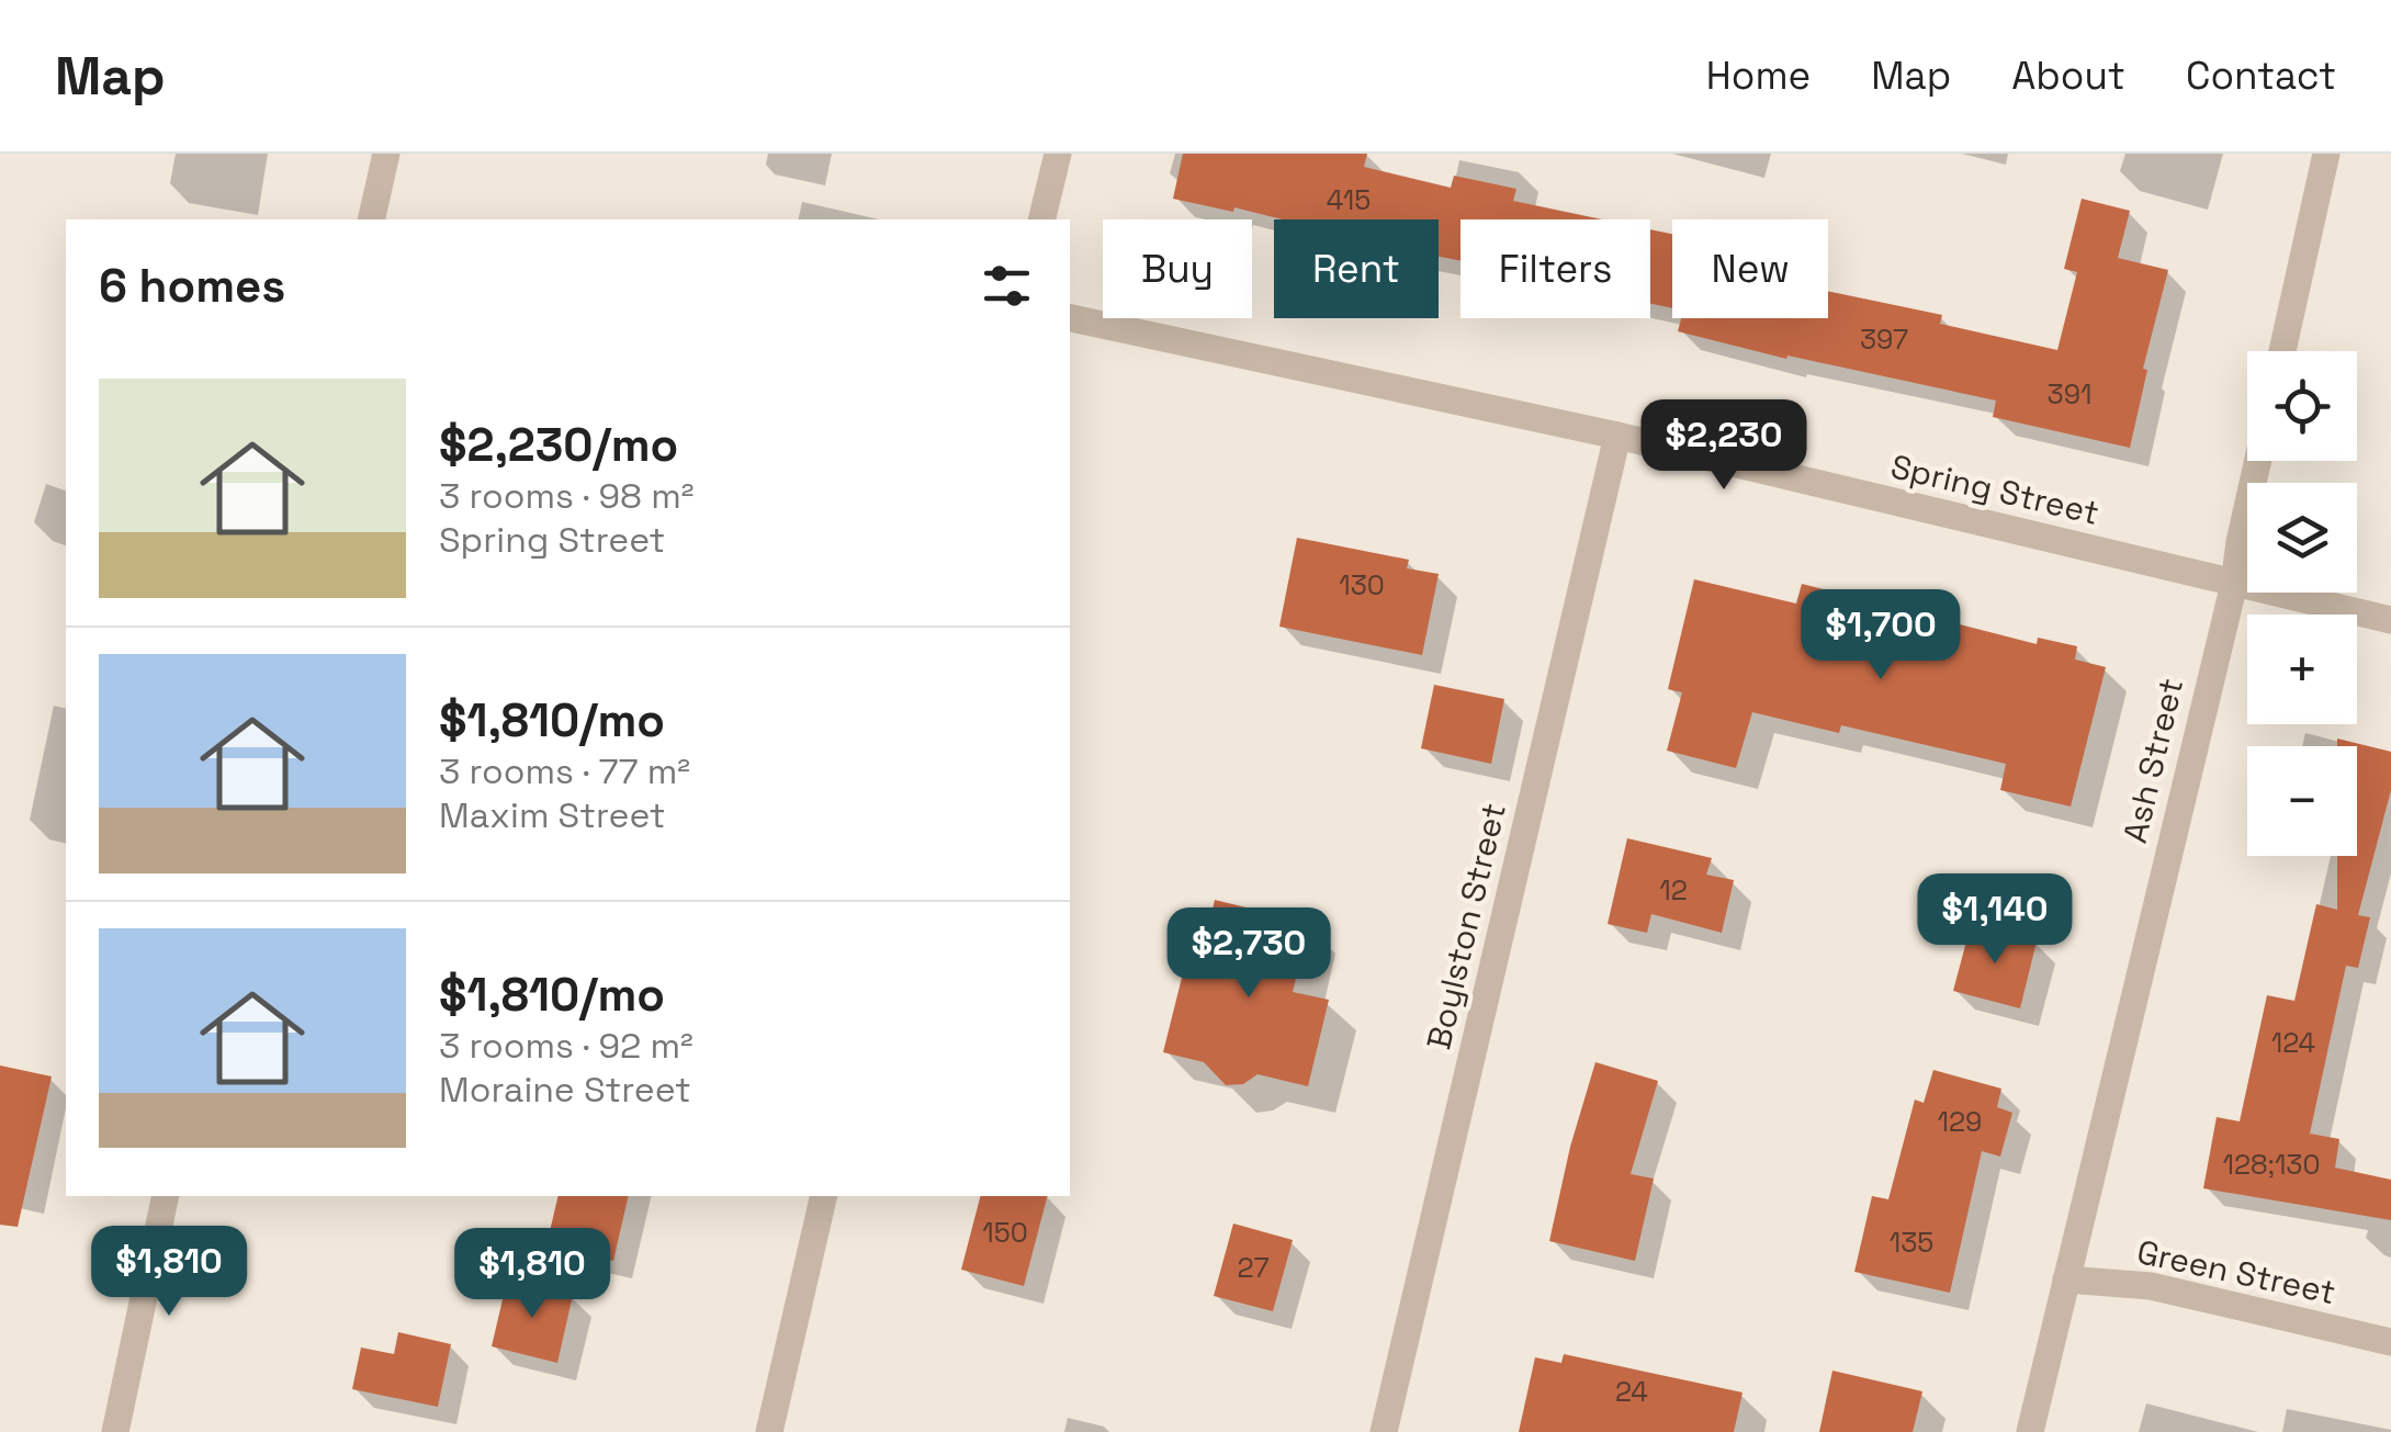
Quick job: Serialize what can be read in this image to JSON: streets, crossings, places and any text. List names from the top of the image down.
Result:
{
  "streets": {
    "street": [
      "Spring Street",
      "Ash Street",
      "Boylston Street",
      "Green Street"
    ]
  },
  "crossings": [
    ["Spring Street", "Ash Street"],
    ["Spring Street", "Boylston Street"],
    ["Ash Street", "Green Street"]
  ],
  "house_numbers": [
    "415",
    "397",
    "391",
    "130",
    "12",
    "124",
    "129",
    "128;130",
    "150",
    "135",
    "27",
    "24"
  ],
  "page": {
    "header": "Map",
    "nav": [
      "Home",
      "Map",
      "About",
      "Contact"
    ],
    "chip": [
      "Buy",
      "Rent",
      "Filters",
      "New"
    ],
    "heading": "6 homes",
    "map_buttons": ["+", "−"],
    "list": [
      {
        "name": "$2,230/mo",
        "note": "3 rooms · 98 m² · Spring Street"
      },
      {
        "name": "$1,810/mo",
        "note": "3 rooms · 77 m² · Maxim Street"
      },
      {
        "name": "$1,810/mo",
        "note": "3 rooms · 92 m² · Moraine Street"
      }
    ],
    "price": [
      "$2,230",
      "$1,700",
      "$1,140",
      "$2,730",
      "$1,810",
      "$1,810"
    ]
  }
}
